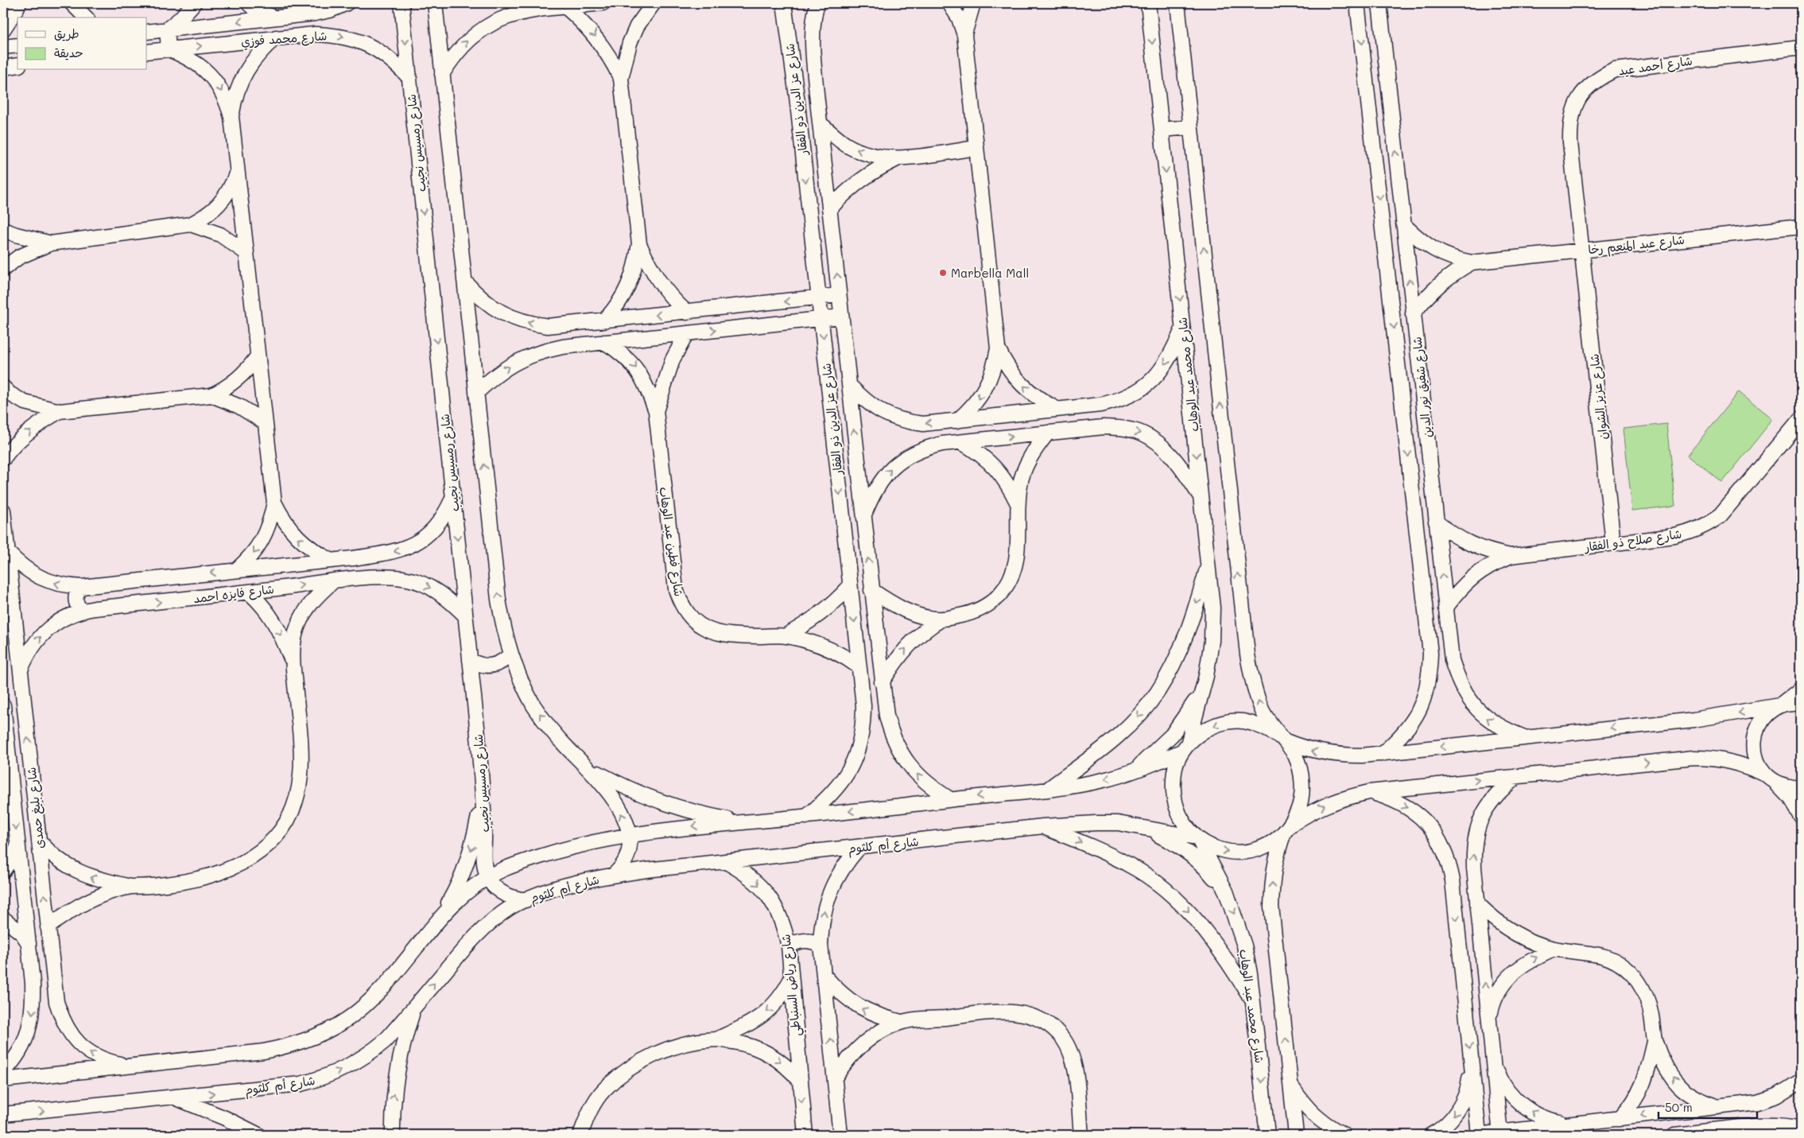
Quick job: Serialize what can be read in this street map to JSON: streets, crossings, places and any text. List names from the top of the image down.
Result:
{
  "streets": {
    "street": [
      "شارع محمد فوزي",
      "شارع أحمد عيد",
      "شارع عز الدين ذو الفقار",
      "شارع رمسيس نجيب",
      "شارع عبد المنعم رخا",
      "شارع محمد عبد الوهاب",
      "شارع شفيق نور الدين",
      "شارع عزيز الشوان",
      "شارع صلاح ذو الفقار",
      "شارع فطين عبد الوهاب",
      "شارع فايزه احمد",
      "شارع بليغ حمدى",
      "شارع أم كلثوم",
      "شارع رياض السنباطي"
    ]
  },
  "crossings": [
    ["شارع محمد فوزي", "شارع رمسيس نجيب"],
    ["شارع أحمد عيد", "شارع عبد المنعم رخا"],
    ["شارع أحمد عيد", "شارع عزيز الشوان"],
    ["شارع عز الدين ذو الفقار", "شارع فطين عبد الوهاب"],
    ["شارع رمسيس نجيب", "شارع فايزه احمد"],
    ["شارع عبد المنعم رخا", "شارع شفيق نور الدين"],
    ["شارع عبد المنعم رخا", "شارع عزيز الشوان"],
    ["شارع محمد عبد الوهاب", "شارع أم كلثوم"],
    ["شارع شفيق نور الدين", "شارع صلاح ذو الفقار"],
    ["شارع عزيز الشوان", "شارع صلاح ذو الفقار"],
    ["شارع فايزه احمد", "شارع بليغ حمدى"],
    ["شارع أم كلثوم", "شارع رياض السنباطي"]
  ],
  "places": ["Marbella Mall"],
  "legend": ["طريق", "حديقة"],
  "scale_bar": "50 m"
}
